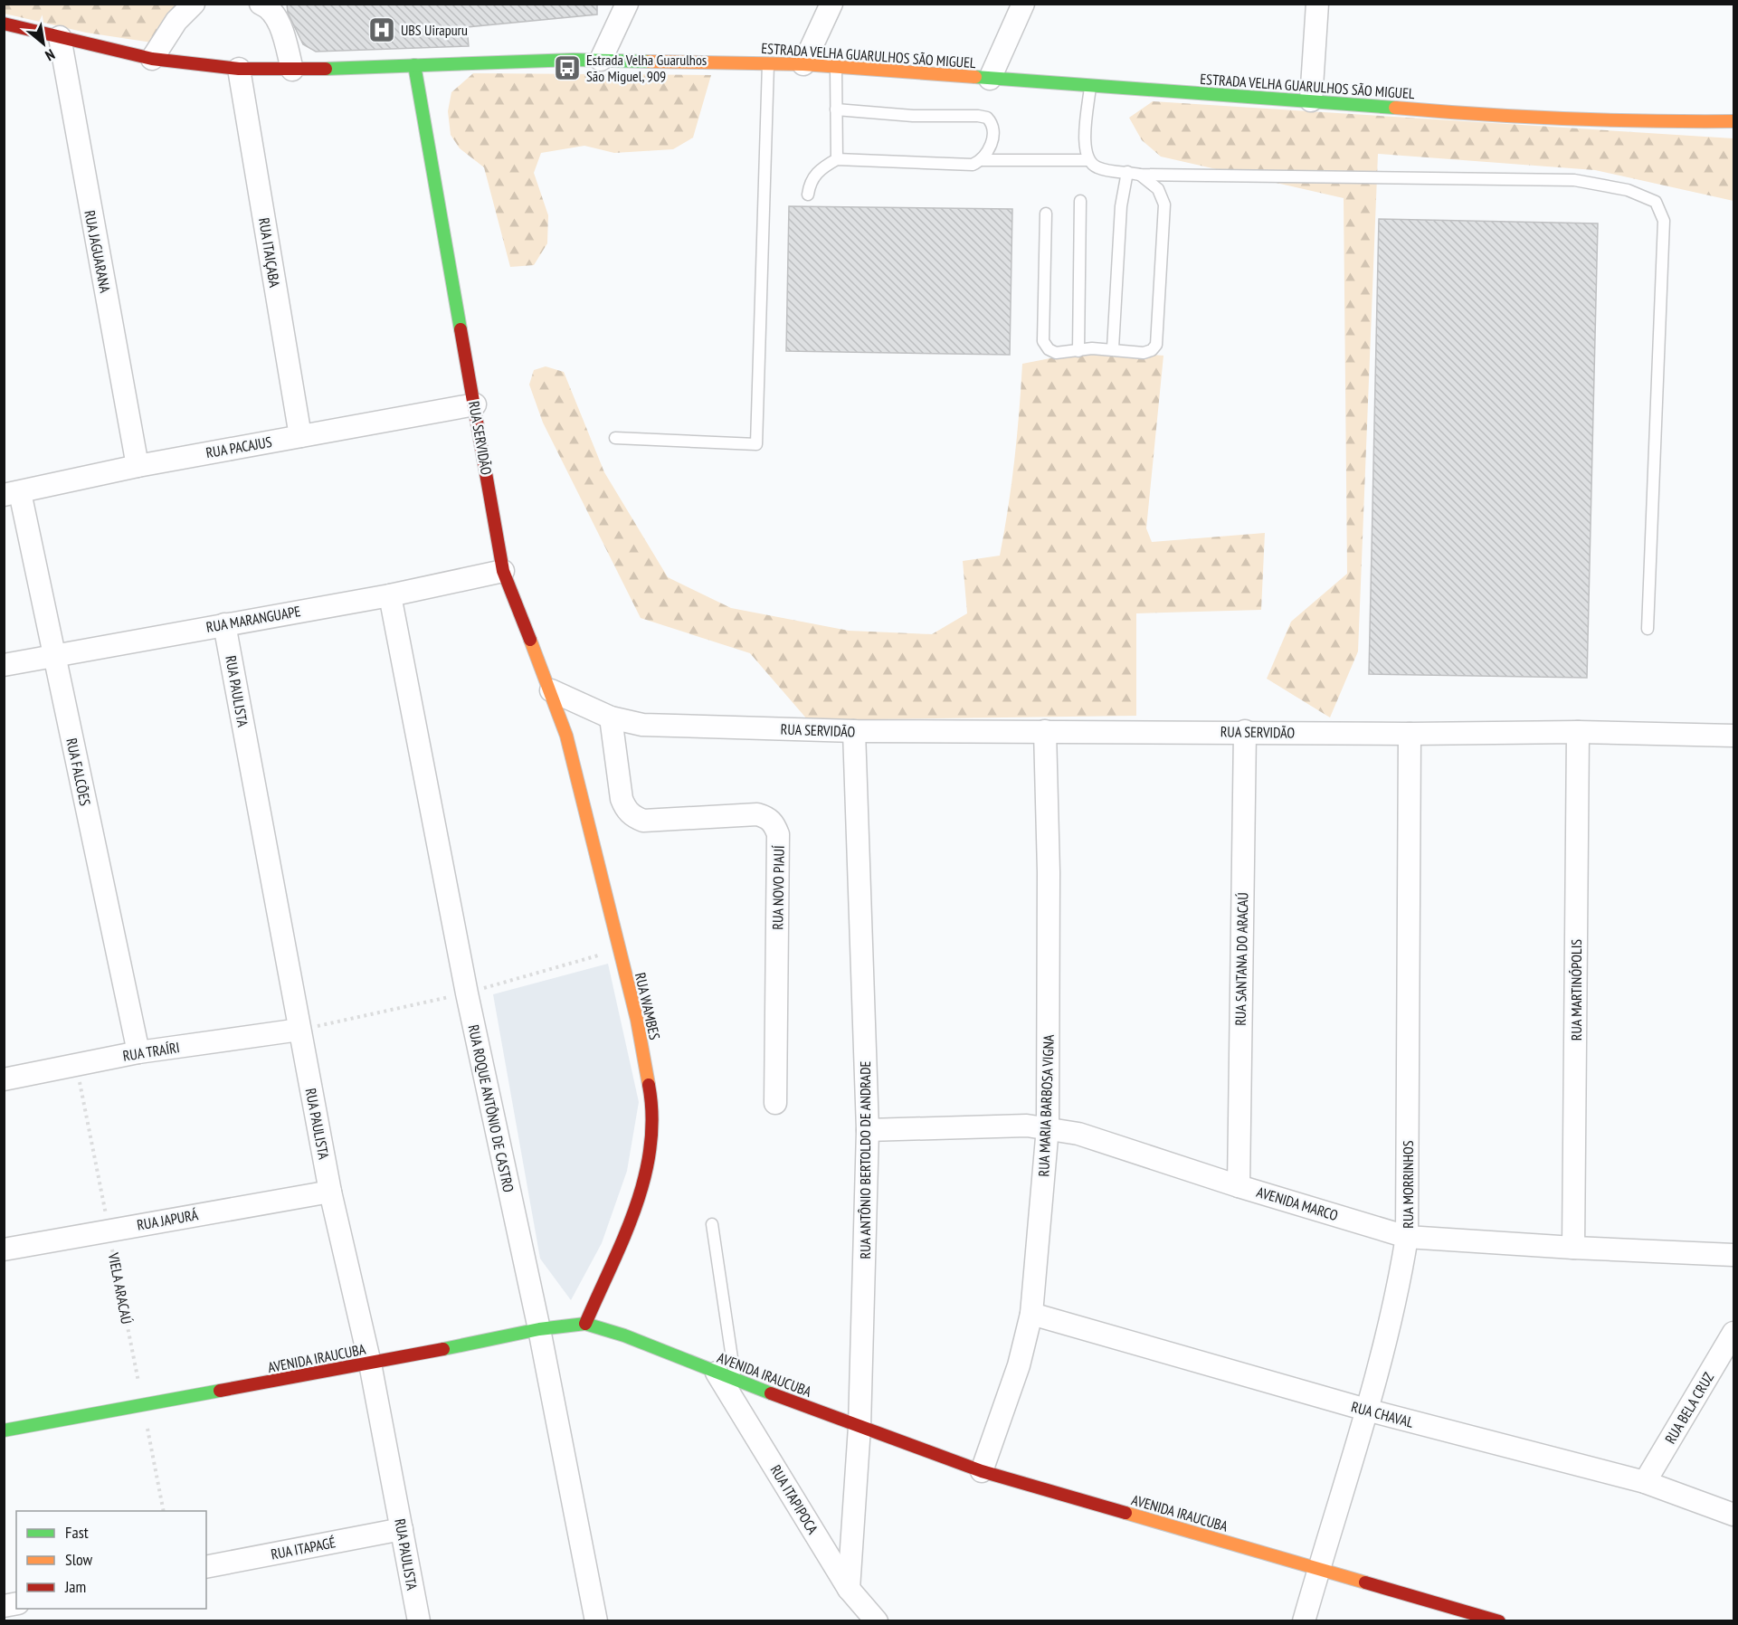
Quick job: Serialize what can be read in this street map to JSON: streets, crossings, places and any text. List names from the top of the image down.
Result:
{
  "streets": {
    "street": [
      "ESTRADA VELHA GUARULHOS SÃO MIGUEL",
      "RUA JAGUARANA",
      "RUA ITAIÇABA",
      "RUA SERVIDÃO",
      "RUA PACAJUS",
      "RUA MARANGUAPE",
      "RUA PAULISTA",
      "RUA FALCÕES",
      "RUA NOVO PIAUÍ",
      "RUA SANTANA DO ARACAÚ",
      "RUA MARTINÓPOLIS",
      "RUA WAMBES",
      "RUA TRAÍRI",
      "RUA MARIA BARBOSA VIGNA",
      "RUA ROQUE ANTÔNIO DE CASTRO",
      "RUA ANTÔNIO BERTOLDO DE ANDRADE",
      "RUA MORRINHOS",
      "AVENIDA MARCO",
      "RUA JAPURÁ",
      "AVENIDA IRAUCUBA",
      "RUA BELA CRUZ",
      "RUA CHAVAL",
      "RUA ITAPIPOCA",
      "RUA ITAPAGÉ"
    ],
    "path": ["VIELA ARACAÚ"]
  },
  "crossings": [
    ["ESTRADA VELHA GUARULHOS SÃO MIGUEL", "RUA JAGUARANA"],
    ["ESTRADA VELHA GUARULHOS SÃO MIGUEL", "RUA ITAIÇABA"],
    ["ESTRADA VELHA GUARULHOS SÃO MIGUEL", "RUA SERVIDÃO"],
    ["RUA JAGUARANA", "RUA PACAJUS"],
    ["RUA ITAIÇABA", "RUA PACAJUS"],
    ["RUA SERVIDÃO", "RUA PACAJUS"],
    ["RUA SERVIDÃO", "RUA MARANGUAPE"],
    ["RUA SERVIDÃO", "RUA NOVO PIAUÍ"],
    ["RUA SERVIDÃO", "RUA SANTANA DO ARACAÚ"],
    ["RUA SERVIDÃO", "RUA MARTINÓPOLIS"],
    ["RUA SERVIDÃO", "RUA WAMBES"],
    ["RUA SERVIDÃO", "RUA MARIA BARBOSA VIGNA"],
    ["RUA SERVIDÃO", "RUA ANTÔNIO BERTOLDO DE ANDRADE"],
    ["RUA SERVIDÃO", "RUA MORRINHOS"],
    ["RUA PACAJUS", "RUA FALCÕES"],
    ["RUA MARANGUAPE", "RUA PAULISTA"],
    ["RUA MARANGUAPE", "RUA FALCÕES"],
    ["RUA MARANGUAPE", "RUA ROQUE ANTÔNIO DE CASTRO"],
    ["RUA PAULISTA", "RUA TRAÍRI"],
    ["RUA PAULISTA", "RUA JAPURÁ"],
    ["RUA PAULISTA", "AVENIDA IRAUCUBA"],
    ["RUA PAULISTA", "RUA ITAPAGÉ"],
    ["RUA FALCÕES", "RUA TRAÍRI"],
    ["RUA SANTANA DO ARACAÚ", "AVENIDA MARCO"],
    ["RUA MARTINÓPOLIS", "AVENIDA MARCO"],
    ["RUA WAMBES", "AVENIDA IRAUCUBA"],
    ["RUA TRAÍRI", "VIELA ARACAÚ"],
    ["RUA MARIA BARBOSA VIGNA", "AVENIDA MARCO"],
    ["RUA MARIA BARBOSA VIGNA", "AVENIDA IRAUCUBA"],
    ["RUA MARIA BARBOSA VIGNA", "RUA CHAVAL"],
    ["RUA ROQUE ANTÔNIO DE CASTRO", "AVENIDA IRAUCUBA"],
    ["RUA ANTÔNIO BERTOLDO DE ANDRADE", "AVENIDA MARCO"],
    ["RUA ANTÔNIO BERTOLDO DE ANDRADE", "AVENIDA IRAUCUBA"],
    ["RUA ANTÔNIO BERTOLDO DE ANDRADE", "RUA ITAPIPOCA"],
    ["RUA MORRINHOS", "AVENIDA MARCO"],
    ["RUA MORRINHOS", "AVENIDA IRAUCUBA"],
    ["RUA MORRINHOS", "RUA CHAVAL"],
    ["RUA JAPURÁ", "VIELA ARACAÚ"],
    ["VIELA ARACAÚ", "AVENIDA IRAUCUBA"],
    ["AVENIDA IRAUCUBA", "RUA ITAPIPOCA"],
    ["RUA BELA CRUZ", "RUA CHAVAL"]
  ],
  "places": {
    "hospital": ["UBS Uirapuru"],
    "bus stop": ["Estrada Velha Guarulhos São Miguel, 909"]
  },
  "legend": ["Fast", "Slow", "Jam"],
  "north": "bottom right"
}
